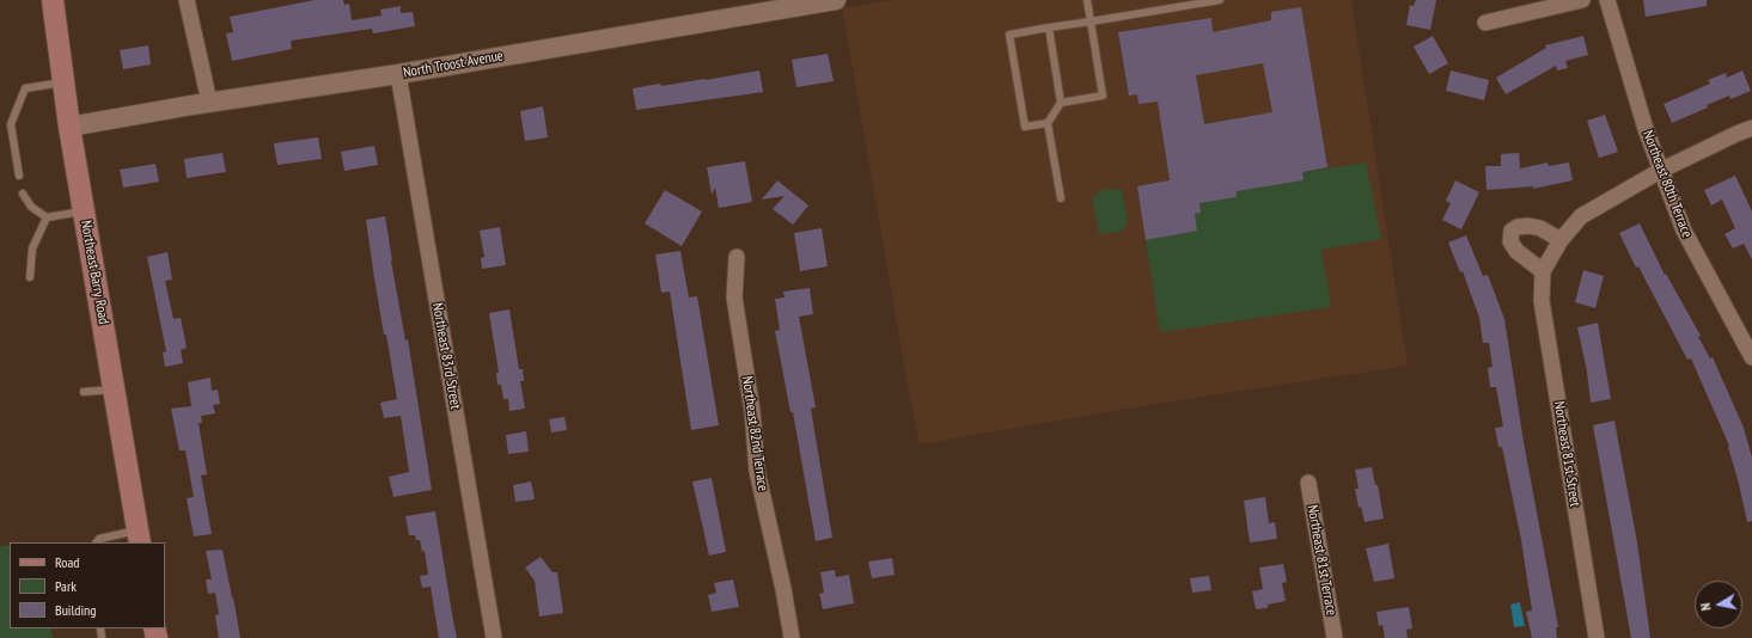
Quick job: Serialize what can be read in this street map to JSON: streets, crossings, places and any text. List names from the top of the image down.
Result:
{
  "streets": {
    "main road": ["Northeast Barry Road"],
    "street": [
      "North Troost Avenue",
      "Northeast 80th Terrace",
      "Northeast 83rd Street",
      "Northeast 82nd Terrace",
      "Northeast 81st Street",
      "Northeast 81st Terrace"
    ]
  },
  "crossings": [
    ["North Troost Avenue", "Northeast Barry Road"],
    ["North Troost Avenue", "Northeast 83rd Street"],
    ["Northeast 80th Terrace", "Northeast 81st Street"]
  ],
  "legend": ["Road", "Park", "Building"],
  "north": "left"
}
